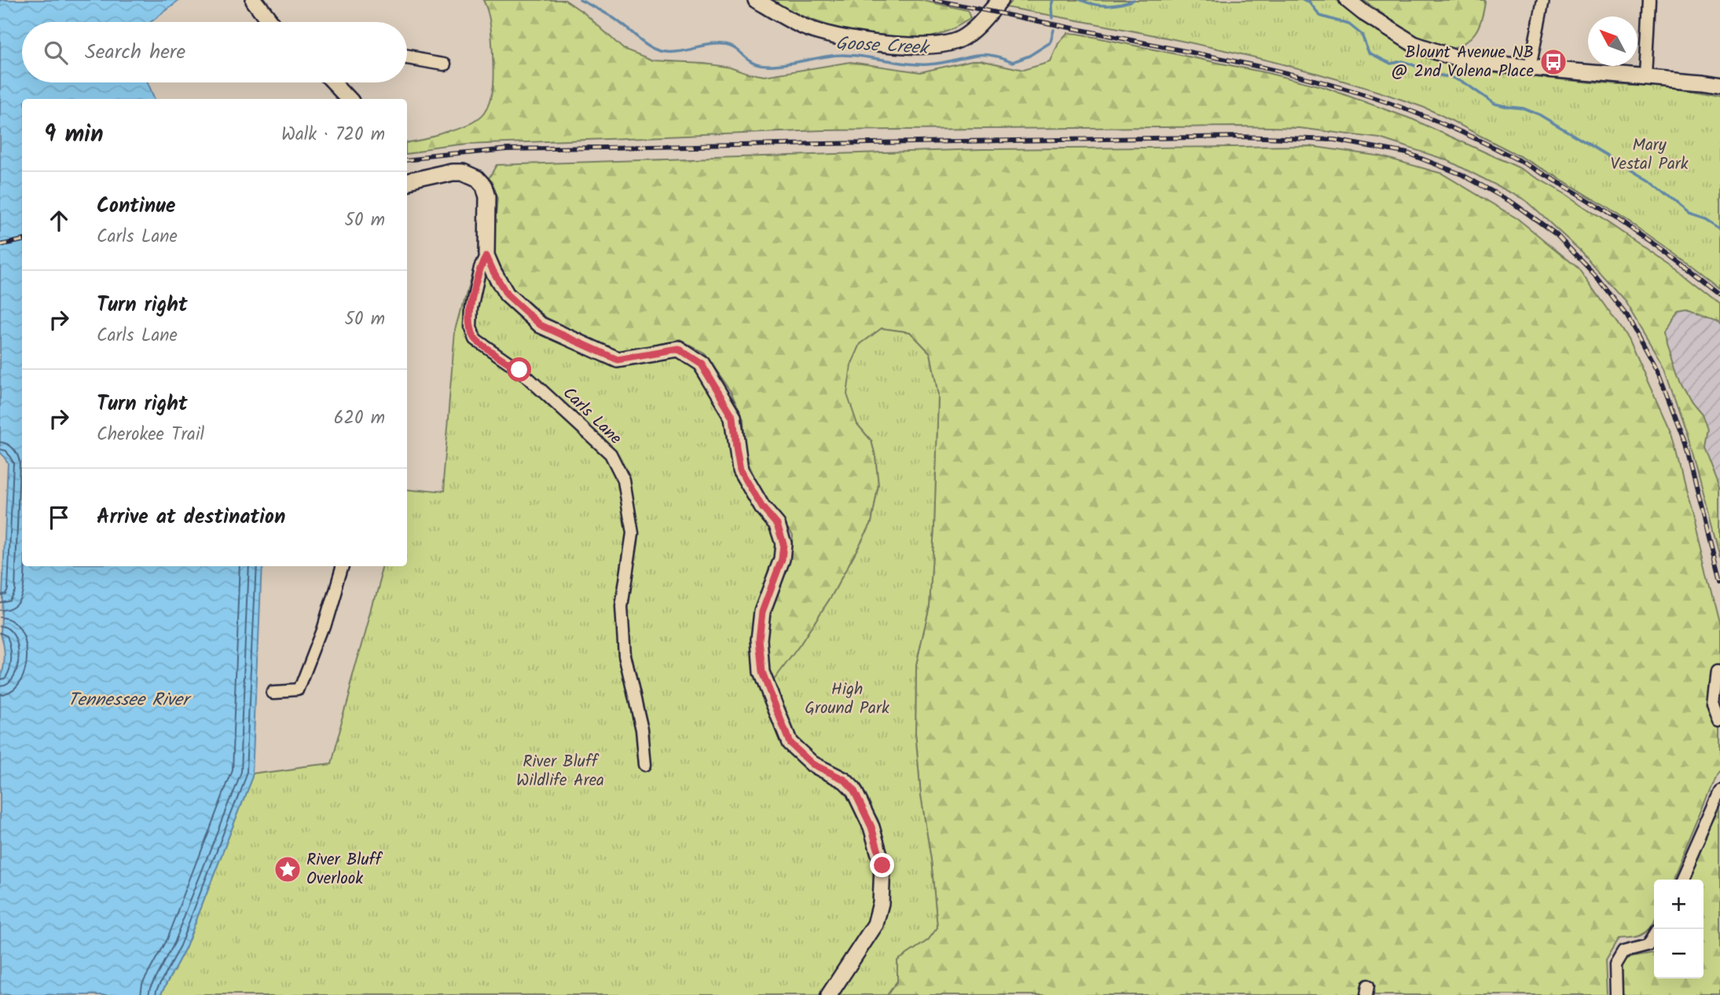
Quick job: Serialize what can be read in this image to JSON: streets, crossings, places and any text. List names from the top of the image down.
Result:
{
  "streets": {
    "street": ["Carls Lane"]
  },
  "water": ["Goose Creek", "Tennessee River"],
  "parks": ["Mary Vestal Park", "High Ground Park", "River Bluff Wildlife Area"],
  "places": {
    "bus stop": ["Blount Avenue NB @ 2nd Volena Place"],
    "place": ["River Bluff Overlook"]
  },
  "north": "top left",
  "page": {
    "search": "Search here",
    "heading": ["9 min", "Walk · 720 m"],
    "list": [
      ["Continue", "Carls Lane", "50 m"],
      ["Turn right", "Carls Lane", "50 m"],
      ["Turn right", "Cherokee Trail", "620 m"],
      "Arrive at destination"
    ],
    "map_buttons": ["+", "−"]
  }
}
